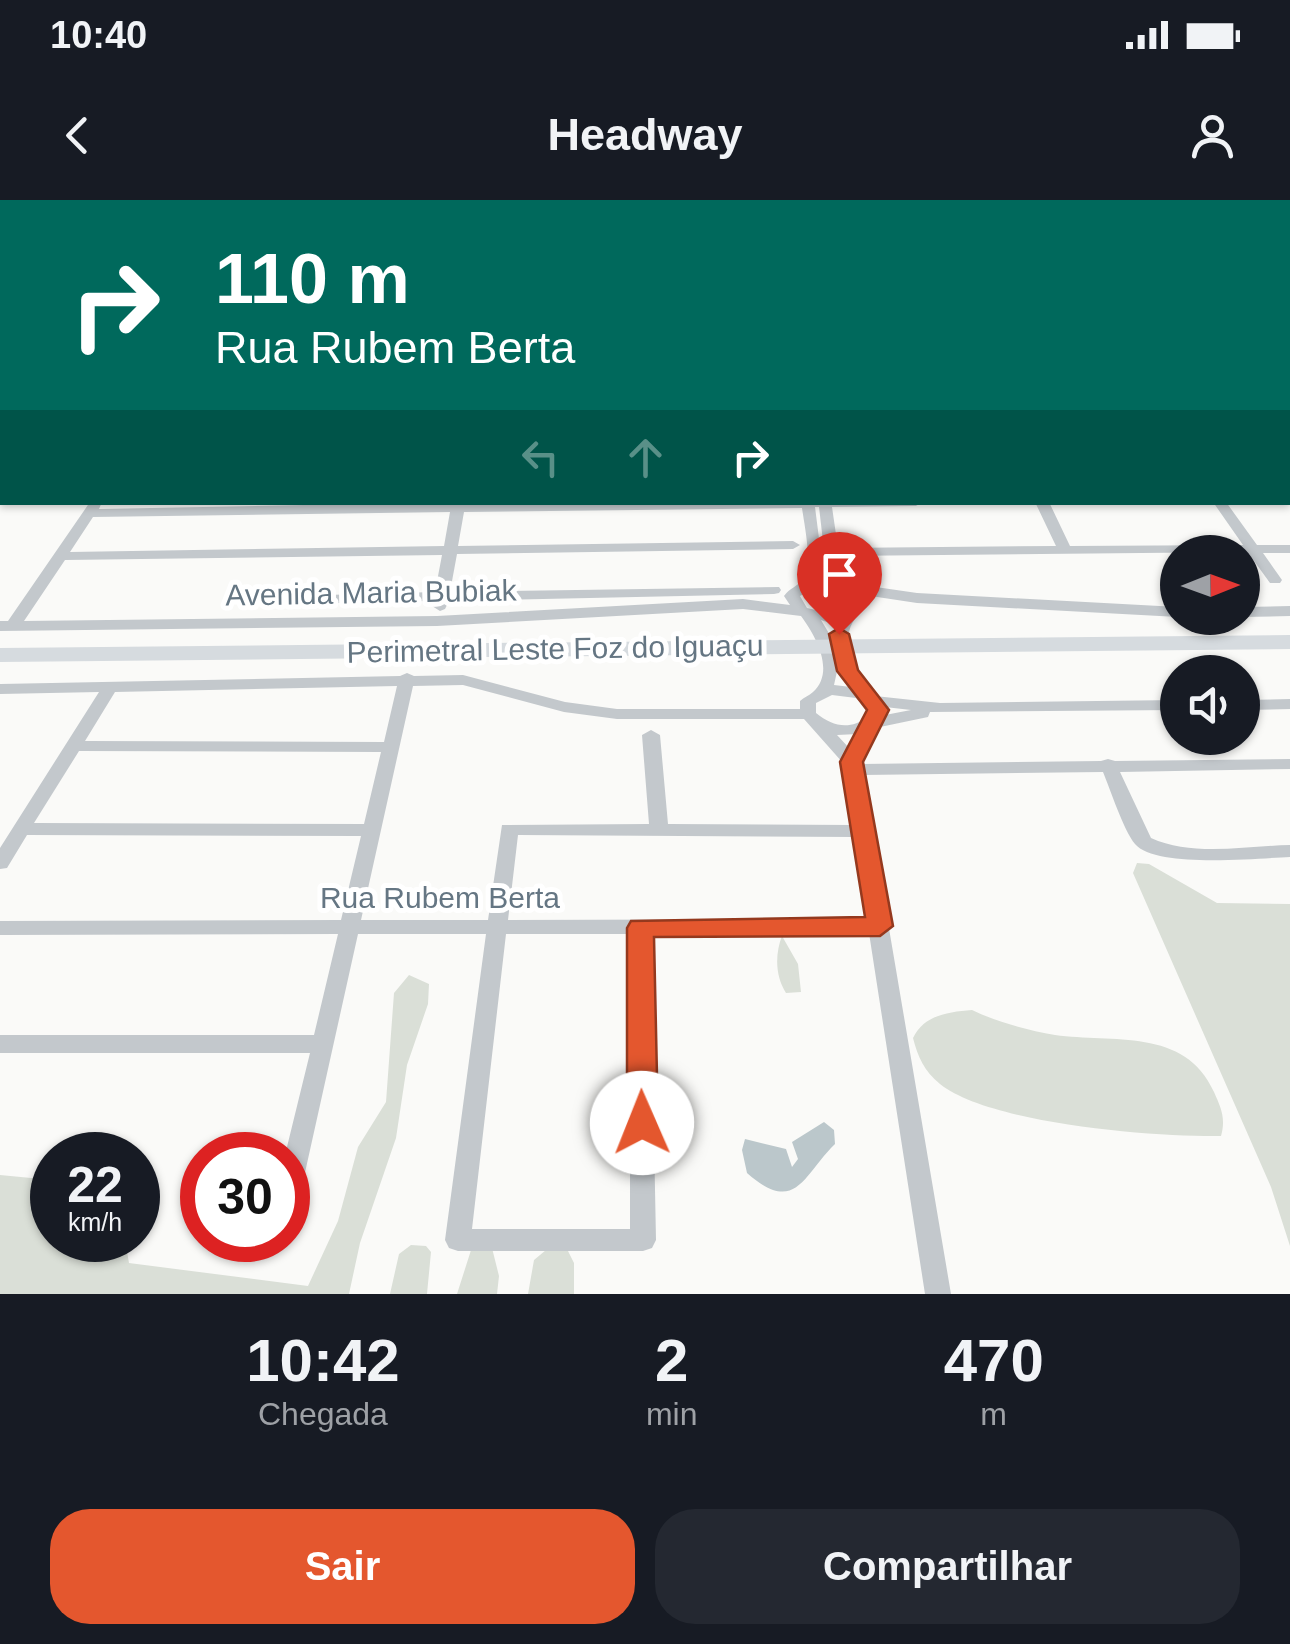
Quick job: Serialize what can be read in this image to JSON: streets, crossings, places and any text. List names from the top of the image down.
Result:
{
  "streets": {
    "highway": ["Perimetral Leste Foz do Iguaçu"],
    "street": ["Avenida Maria Bubiak", "Rua Rubem Berta"]
  },
  "north": "right",
  "page": {
    "status": "10:40",
    "header": "Headway",
    "turn": ["110 m", "Rua Rubem Berta"],
    "speed": "22 km/h",
    "limit": "30",
    "eta": [
      "10:42",
      "Chegada",
      "2",
      "min",
      "470",
      "m"
    ],
    "buttons": ["Sair", "Compartilhar"]
  }
}
